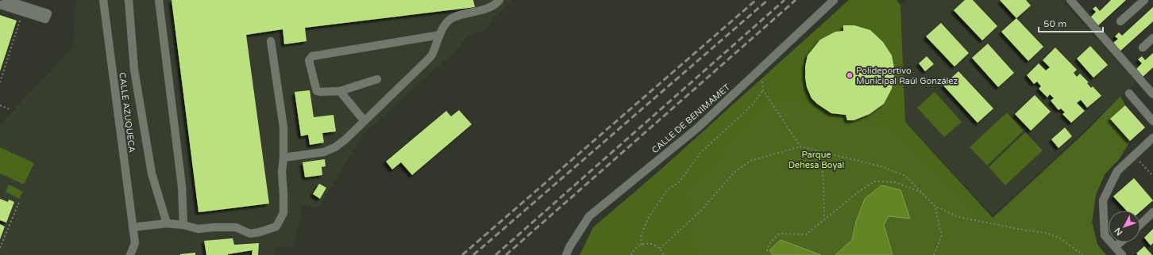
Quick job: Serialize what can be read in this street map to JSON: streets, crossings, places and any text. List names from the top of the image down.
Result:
{
  "streets": {
    "street": ["CALLE AZUQUECA", "CALLE DE BENIMAMET"]
  },
  "parks": ["Parque Dehesa Boyal"],
  "places": ["Polideportivo Municipal Raúl González"],
  "scale_bar": "50 m",
  "north": "bottom left"
}
